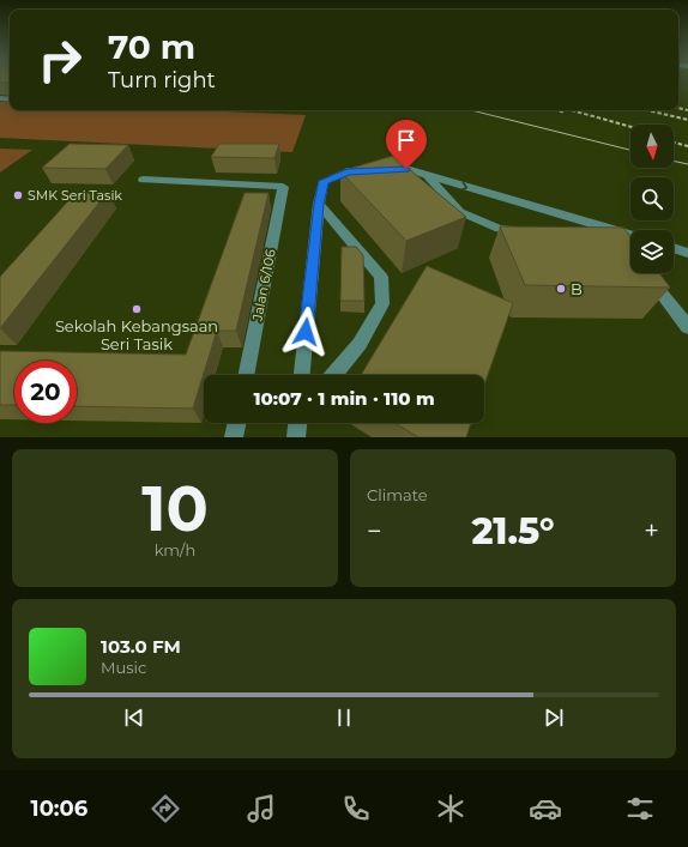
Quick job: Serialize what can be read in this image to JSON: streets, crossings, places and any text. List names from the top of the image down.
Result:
{
  "streets": {
    "street": ["Jalan 6/106"]
  },
  "places": ["SMK Seri Tasik", "B", "Sekolah Kebangsaan Seri Tasik"],
  "north": "bottom",
  "page": {
    "turn": ["70 m", "Turn right"],
    "limit": "20",
    "trip": "10:07 · 1 min · 110 m",
    "tile": [
      ["10", "km/h"],
      "Climate"
    ],
    "heat": ["−", "21.5°", "+"],
    "song": ["103.0 FM", "Music"],
    "tabs": "10:06"
  }
}
